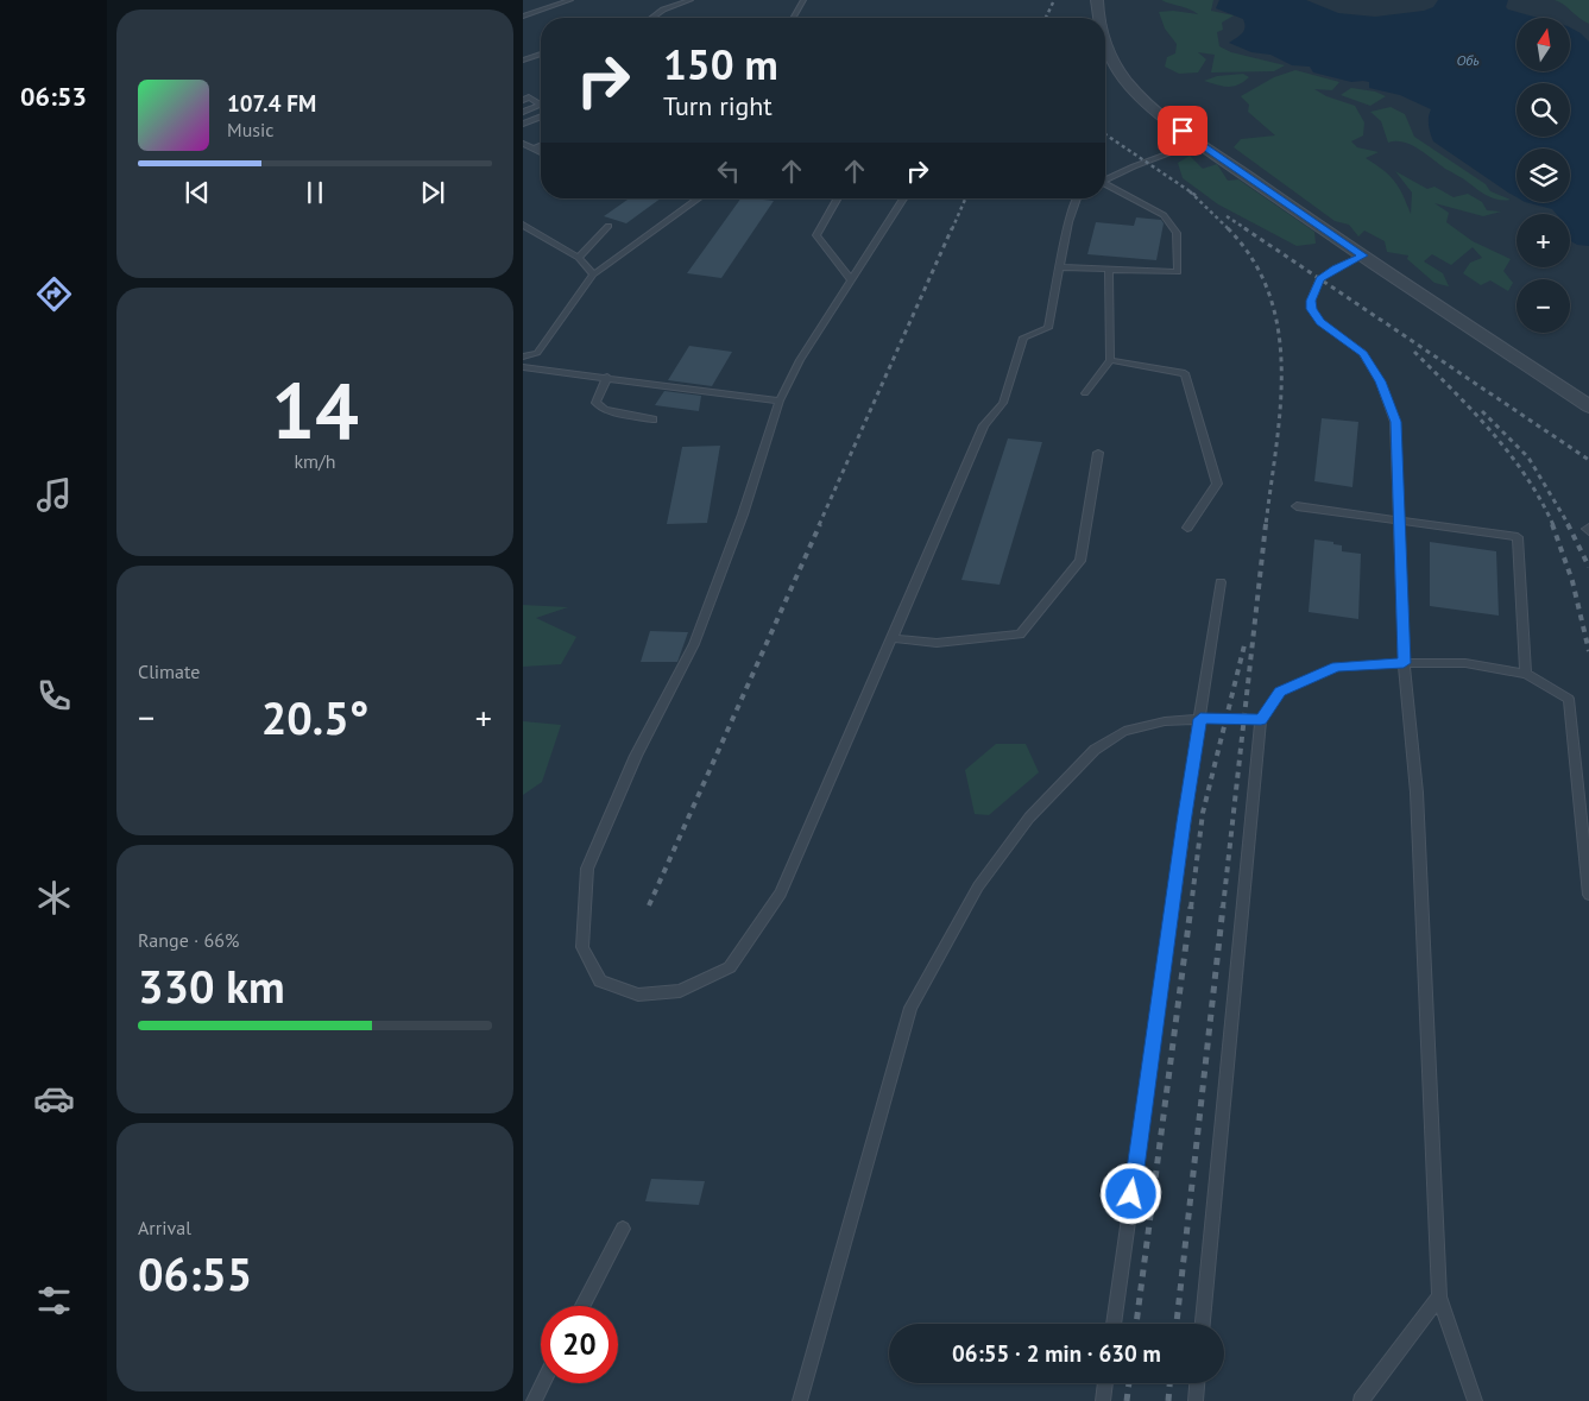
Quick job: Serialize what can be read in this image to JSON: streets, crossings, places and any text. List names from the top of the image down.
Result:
{
  "water": ["Обь"],
  "north": "top",
  "page": {
    "tabs": "06:53",
    "map_buttons": ["+", "−"],
    "turn": ["150 m", "Turn right"],
    "song": ["107.4 FM", "Music"],
    "tile": [
      ["14", "km/h"],
      "Climate",
      ["Range · 66%", "330 km"],
      ["Arrival", "06:55"]
    ],
    "heat": ["−", "20.5°", "+"],
    "limit": "20",
    "trip": "06:55 · 2 min · 630 m"
  }
}
